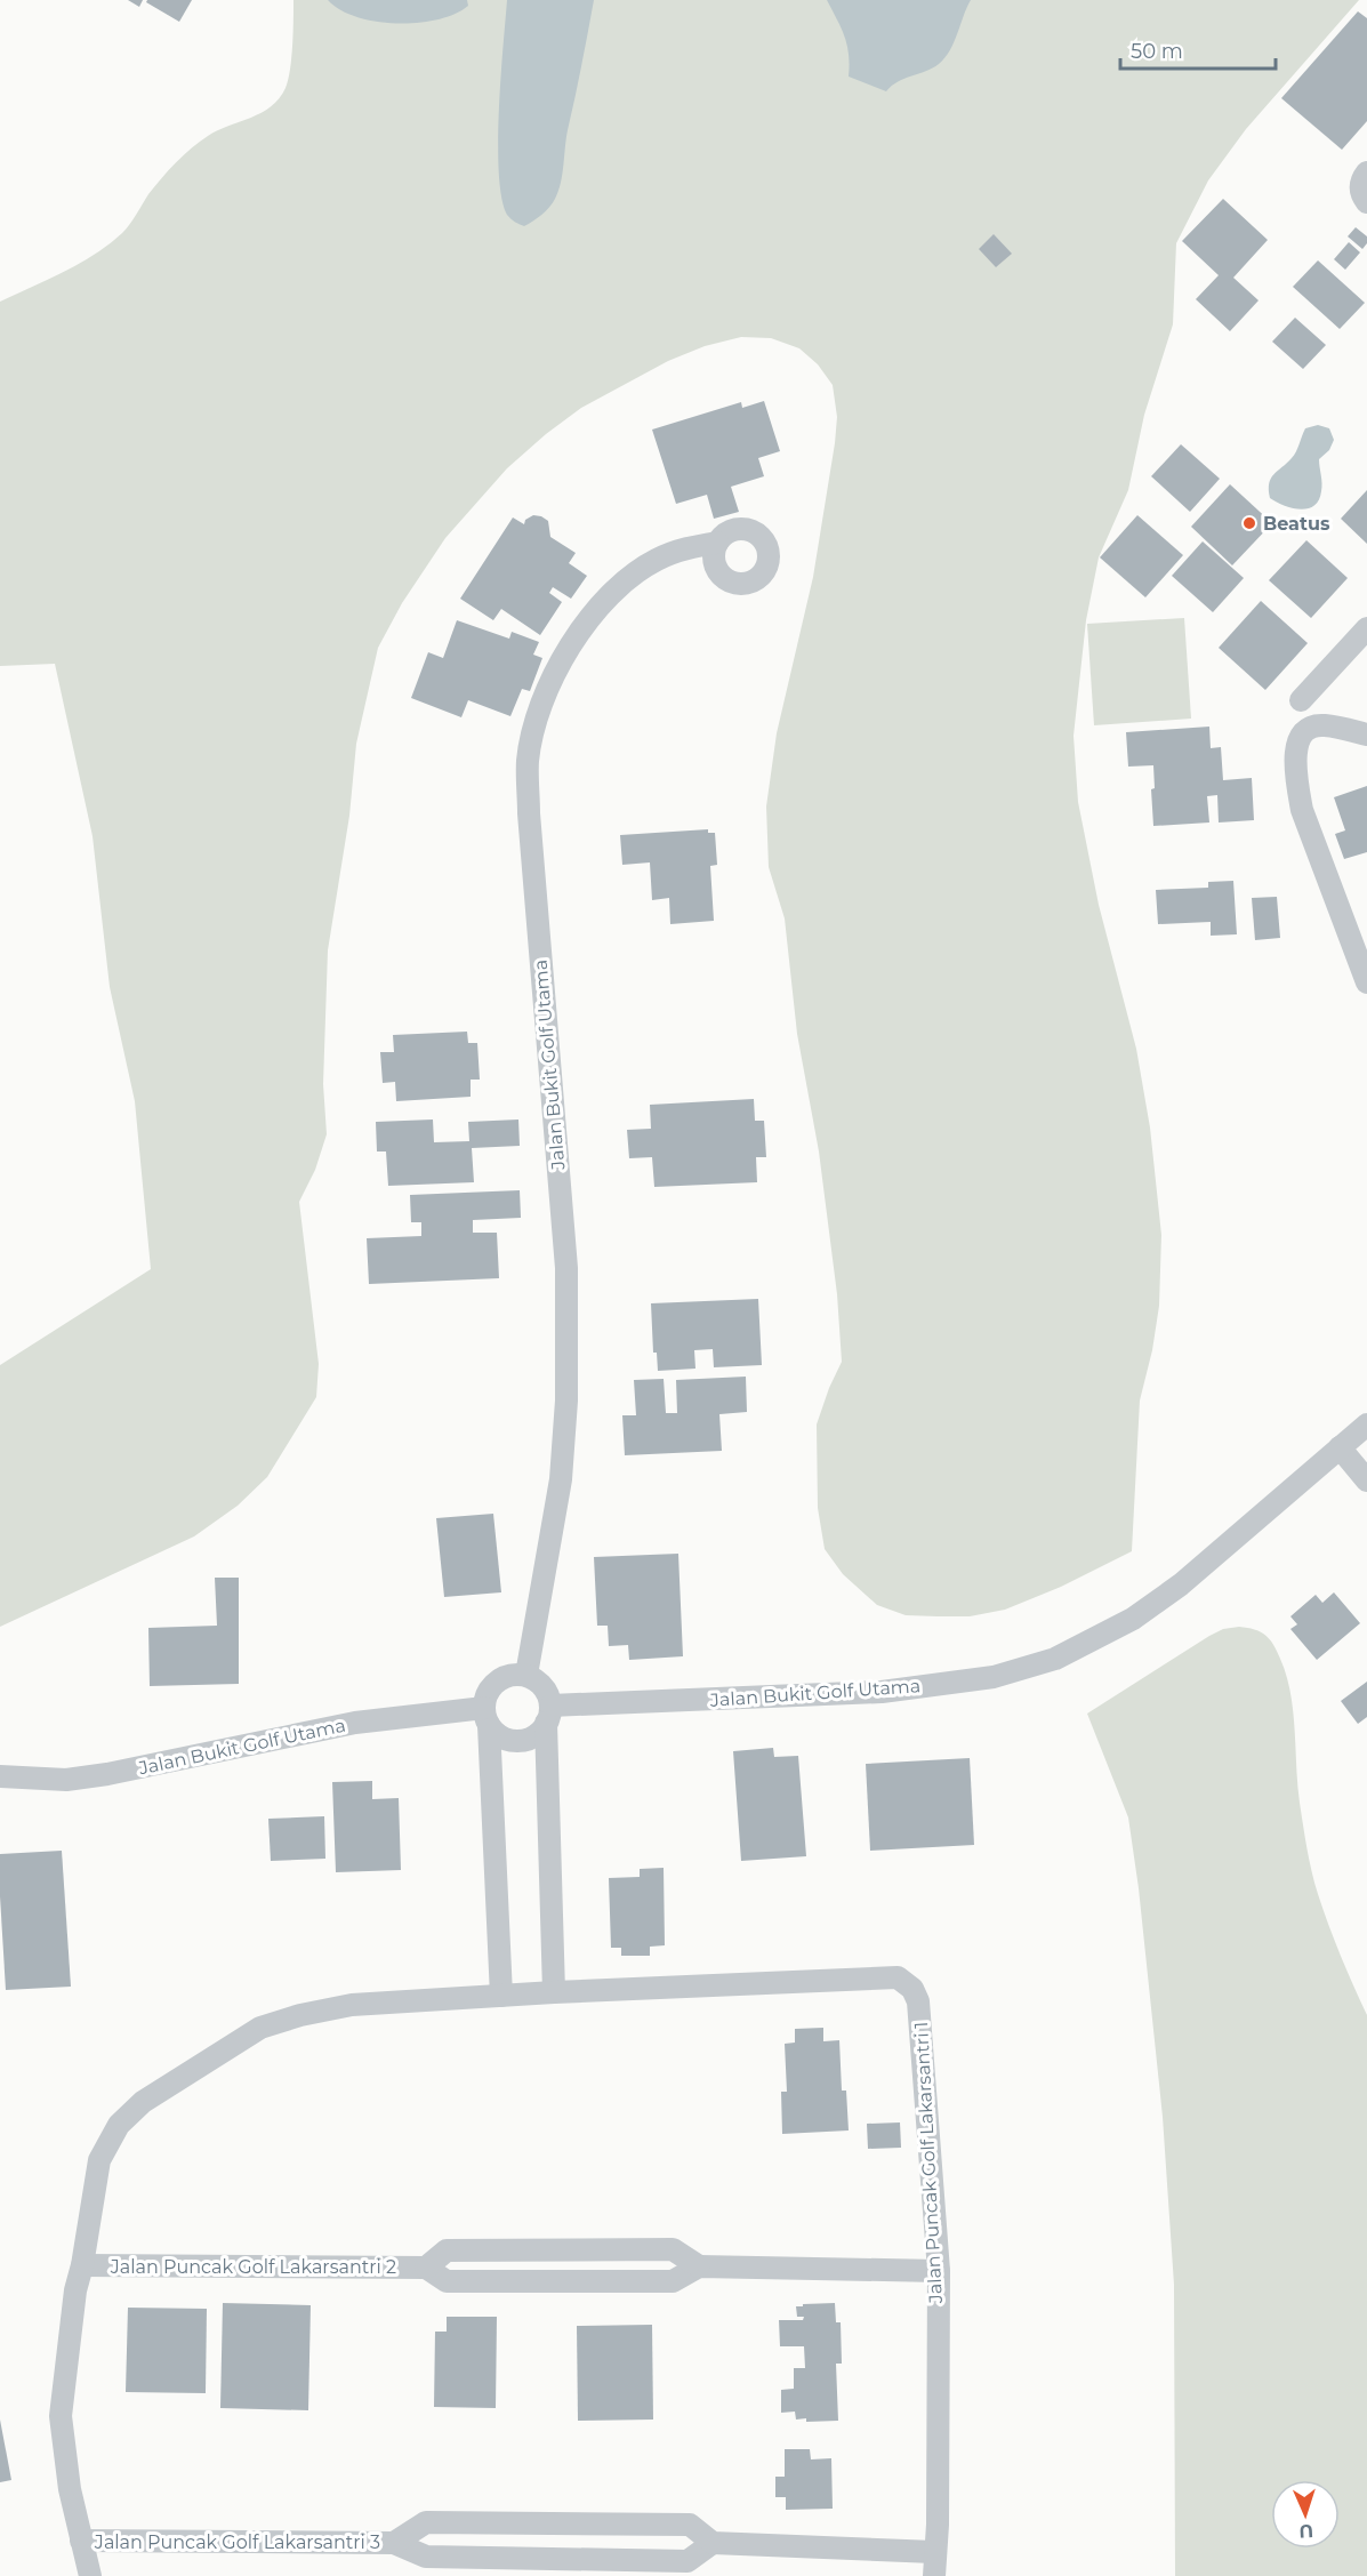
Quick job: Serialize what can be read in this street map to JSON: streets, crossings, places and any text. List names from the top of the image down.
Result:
{
  "streets": {
    "street": [
      "Jalan Bukit Golf Utama",
      "Jalan Puncak Golf Lakarsantri 1",
      "Jalan Puncak Golf Lakarsantri 2",
      "Jalan Puncak Golf Lakarsantri 3"
    ]
  },
  "crossings": [
    ["Jalan Puncak Golf Lakarsantri 1", "Jalan Puncak Golf Lakarsantri 2"],
    ["Jalan Puncak Golf Lakarsantri 1", "Jalan Puncak Golf Lakarsantri 3"]
  ],
  "places": ["Beatus"],
  "scale_bar": "50 m",
  "north": "bottom"
}
